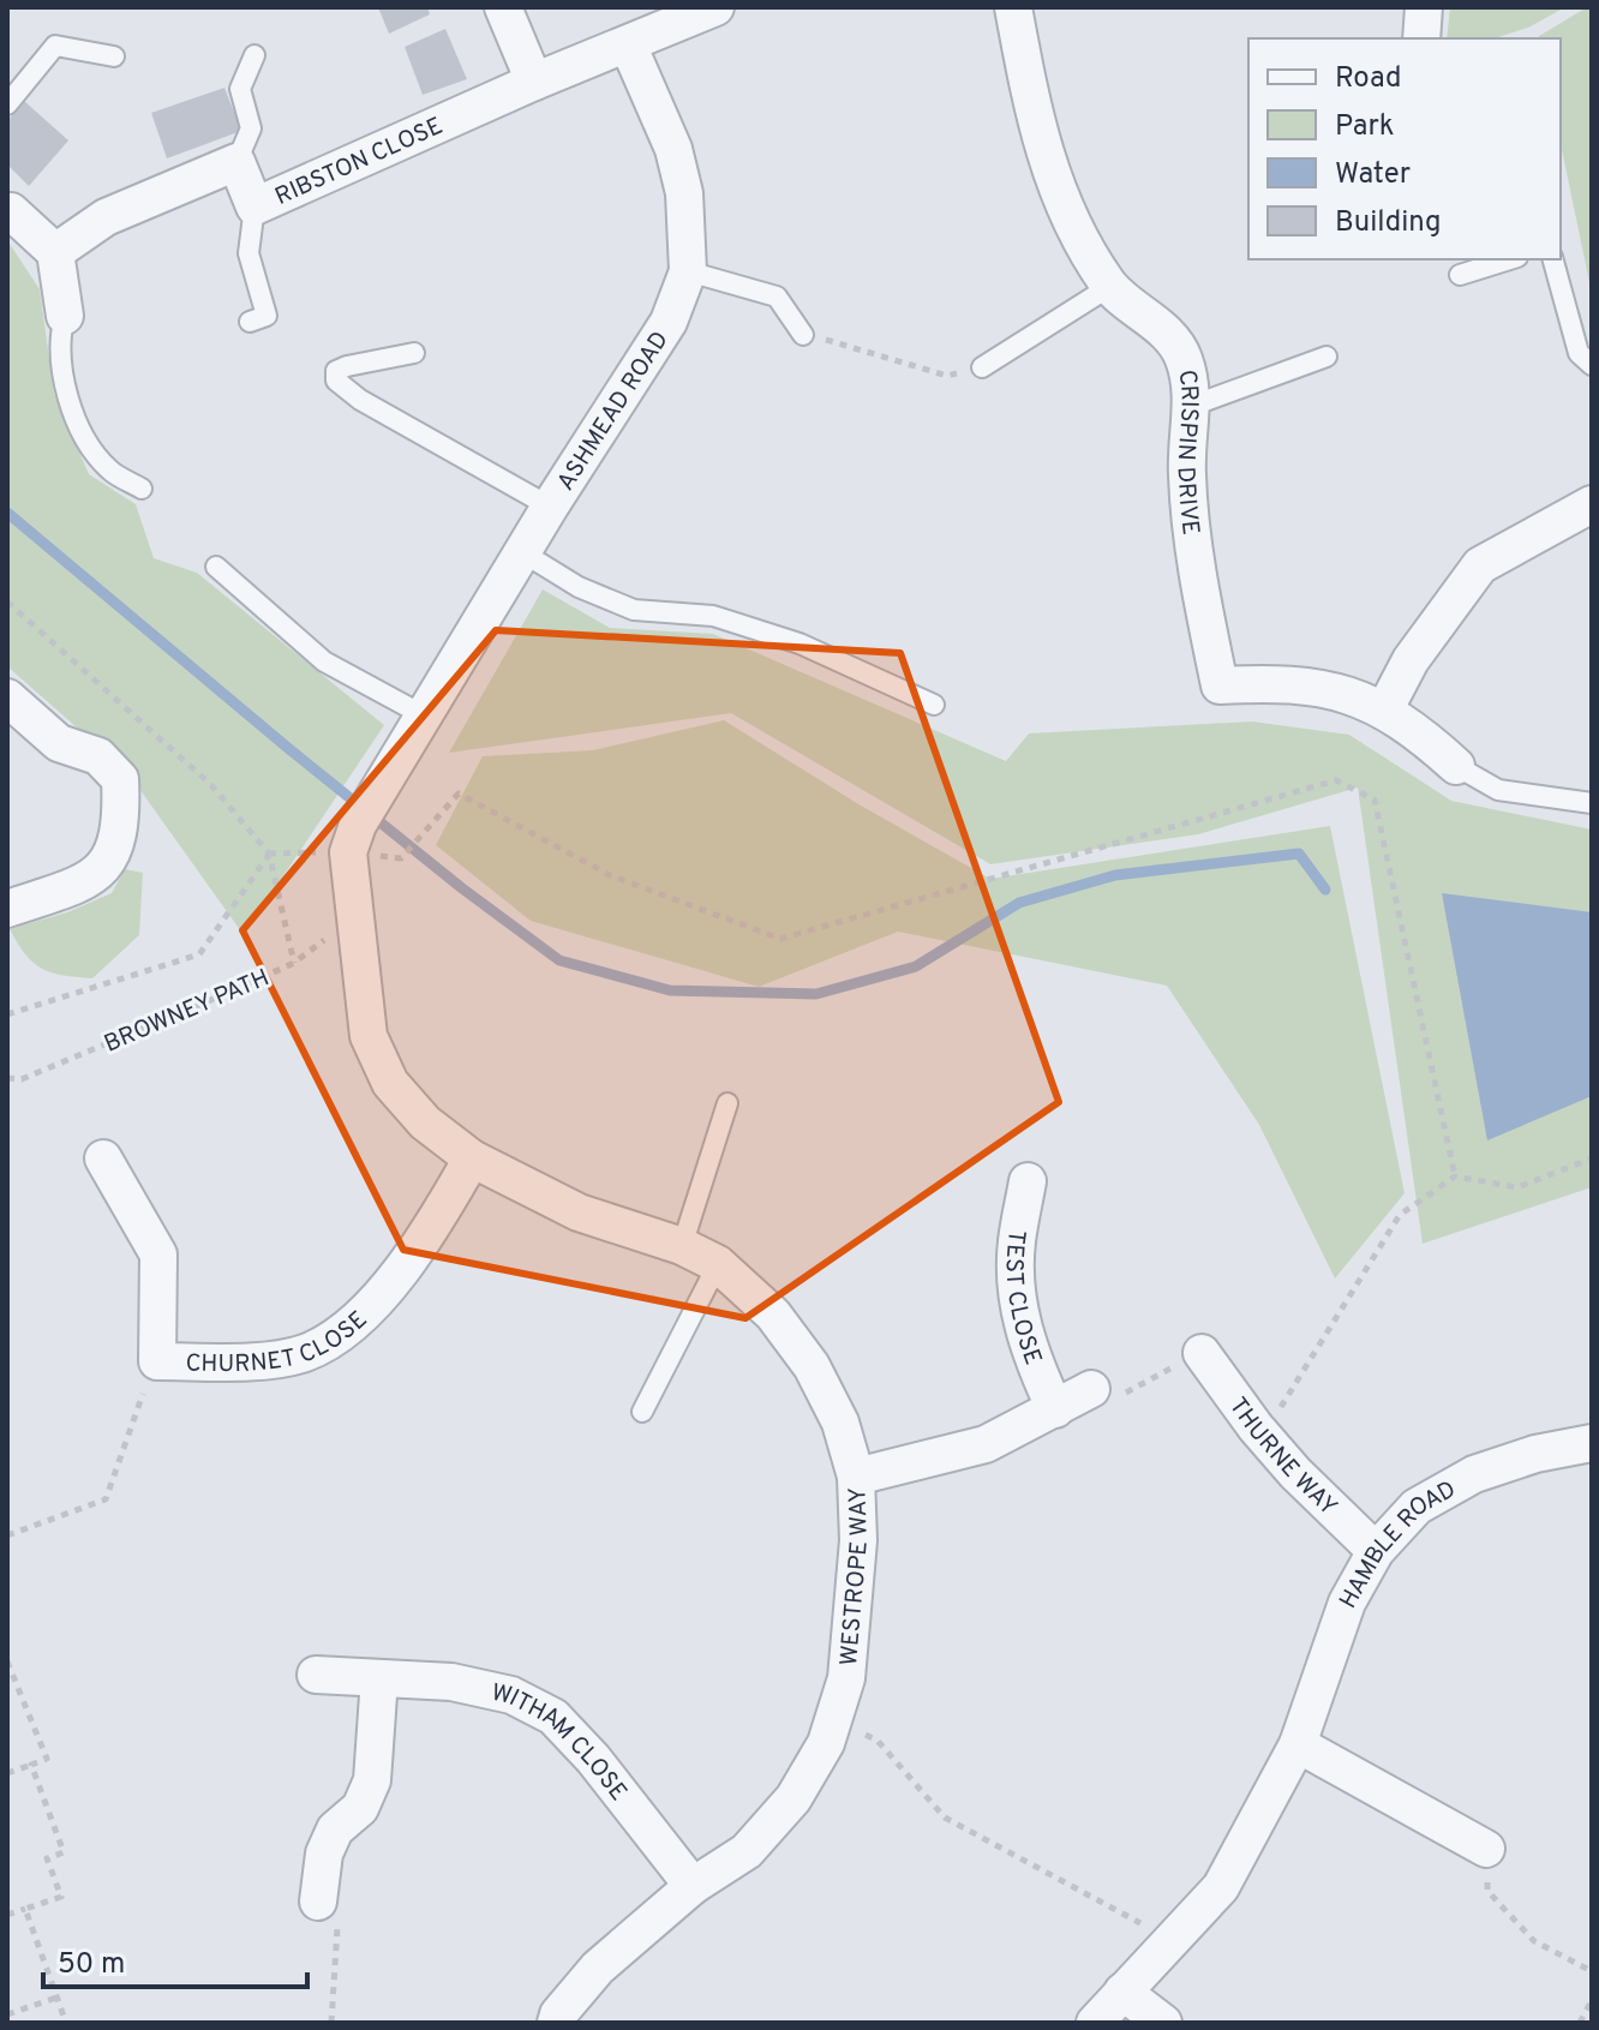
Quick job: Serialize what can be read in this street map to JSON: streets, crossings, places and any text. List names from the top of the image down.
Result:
{
  "streets": {
    "street": [
      "RIBSTON CLOSE",
      "ASHMEAD ROAD",
      "CRISPIN DRIVE",
      "TEST CLOSE",
      "CHURNET CLOSE",
      "THURNE WAY",
      "HAMBLE ROAD",
      "WESTROPE WAY",
      "WITHAM CLOSE"
    ],
    "path": ["BROWNEY PATH"]
  },
  "crossings": [
    ["BROWNEY PATH", "WESTROPE WAY"],
    ["CHURNET CLOSE", "WESTROPE WAY"],
    ["THURNE WAY", "HAMBLE ROAD"],
    ["WESTROPE WAY", "WITHAM CLOSE"]
  ],
  "legend": [
    "Road",
    "Park",
    "Water",
    "Building"
  ],
  "scale_bar": "50 m"
}
